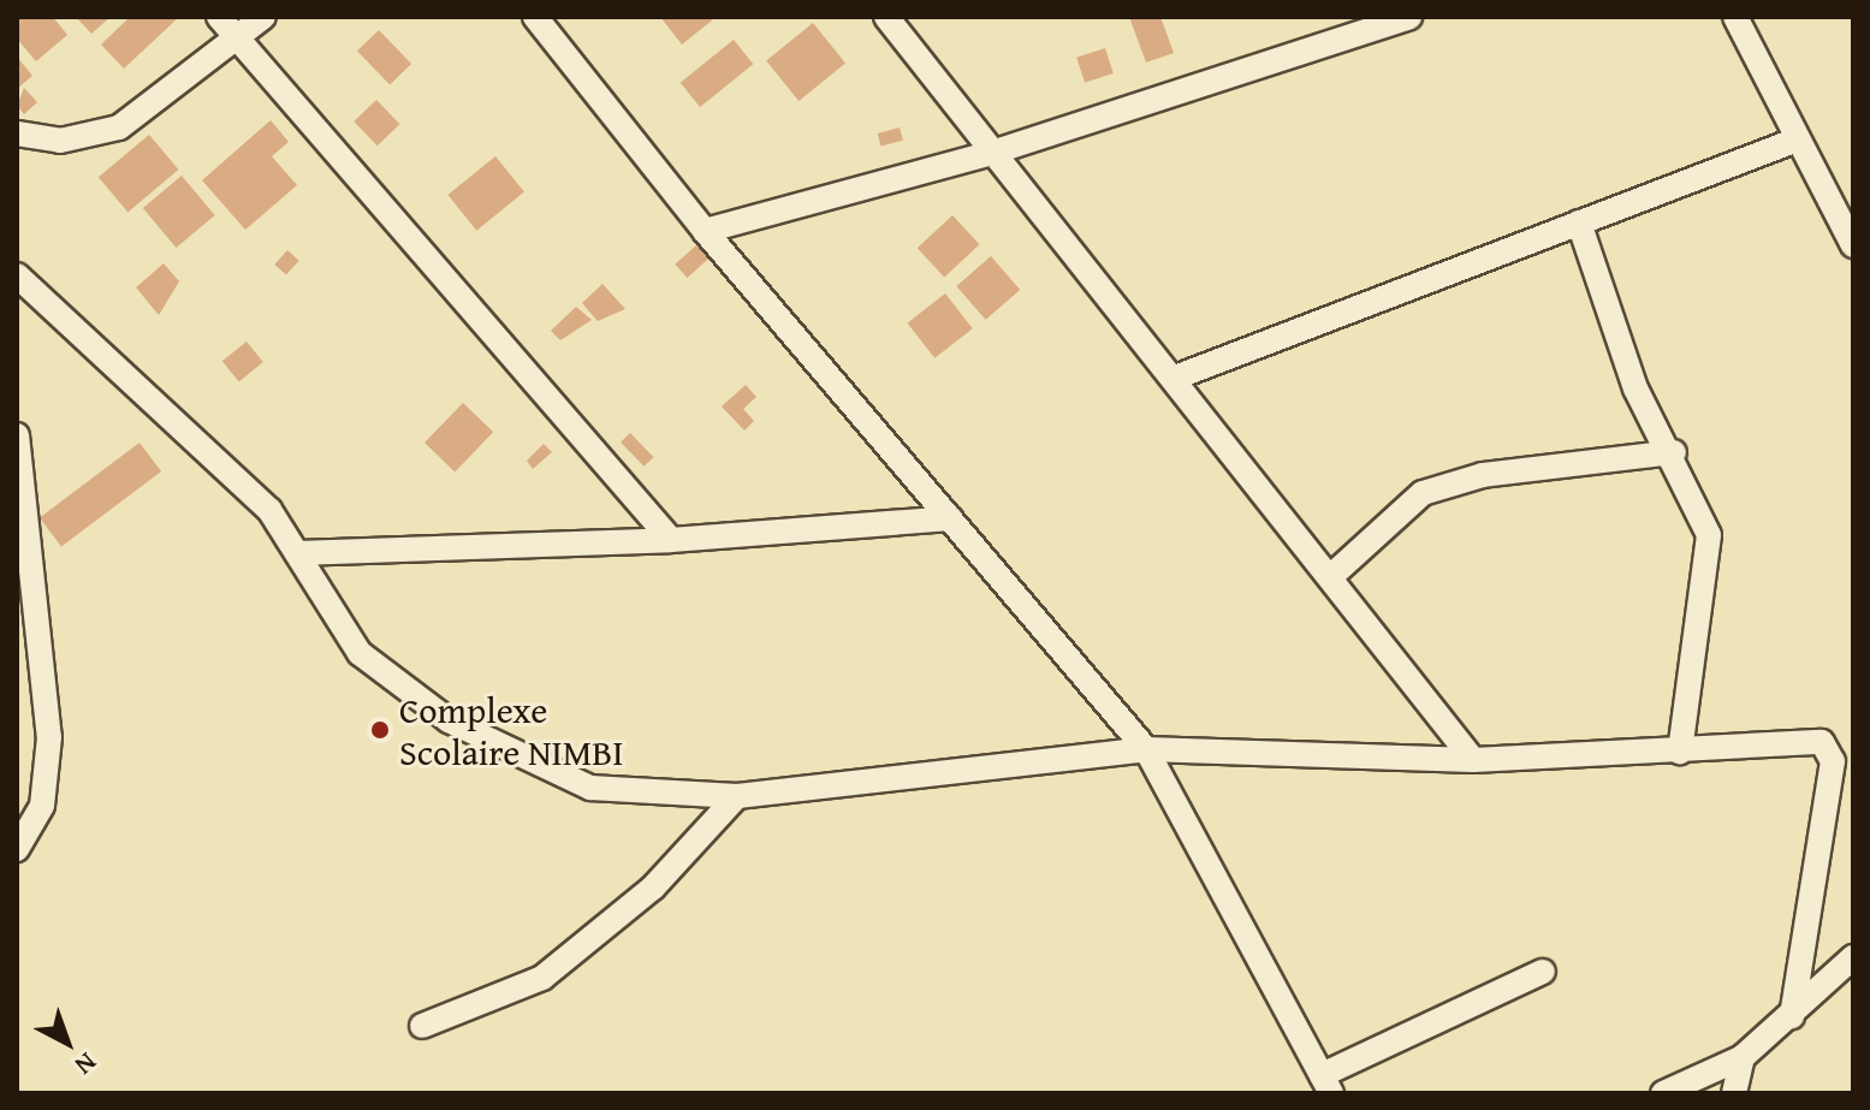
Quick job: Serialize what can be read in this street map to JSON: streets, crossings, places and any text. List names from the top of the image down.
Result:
{
  "places": ["Complexe Scolaire NIMBI"],
  "north": "bottom right"
}
